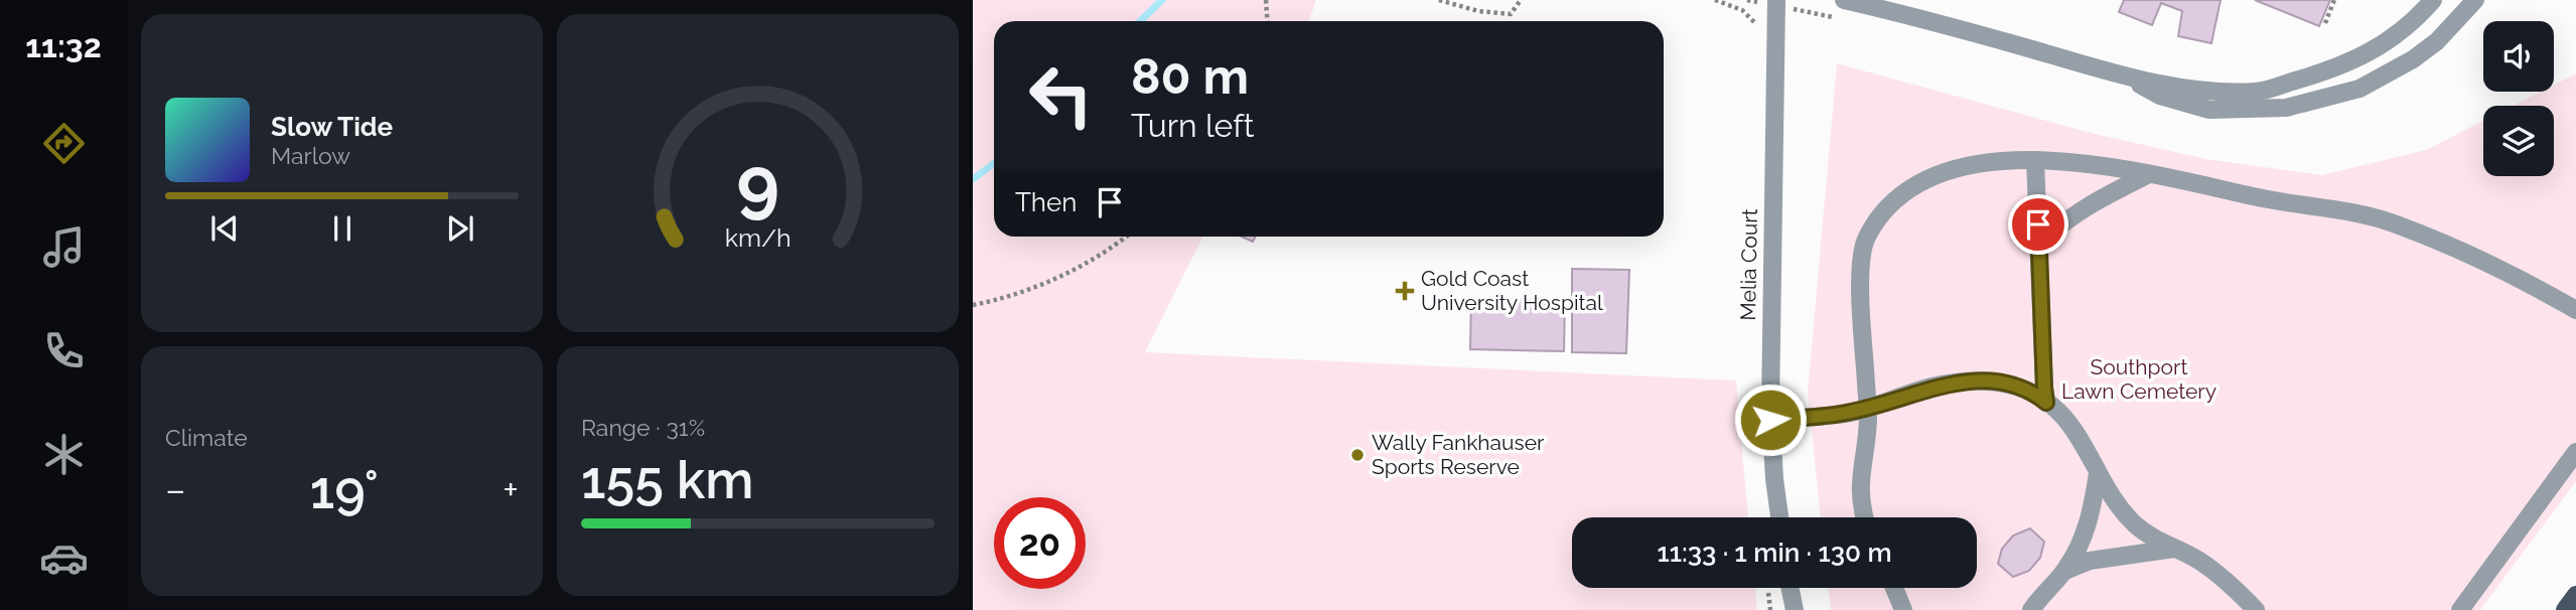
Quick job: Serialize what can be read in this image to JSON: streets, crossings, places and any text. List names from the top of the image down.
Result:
{
  "streets": {
    "street": ["Melia Court"]
  },
  "parks": ["Southport Lawn Cemetery"],
  "places": {
    "health": ["Gold Coast University Hospital"],
    "other": ["Wally Fankhauser Sports Reserve"]
  },
  "page": {
    "tabs": "11:32",
    "turn": ["80 m", "Turn left"],
    "song": ["Slow Tide", "Marlow"],
    "then": "Then",
    "tile": [
      "Climate",
      ["Range · 31%", "155 km"]
    ],
    "heat": ["−", "19°", "+"],
    "limit": "20",
    "trip": "11:33 · 1 min · 130 m",
    "gauge": ["9", "km/h"]
  }
}
